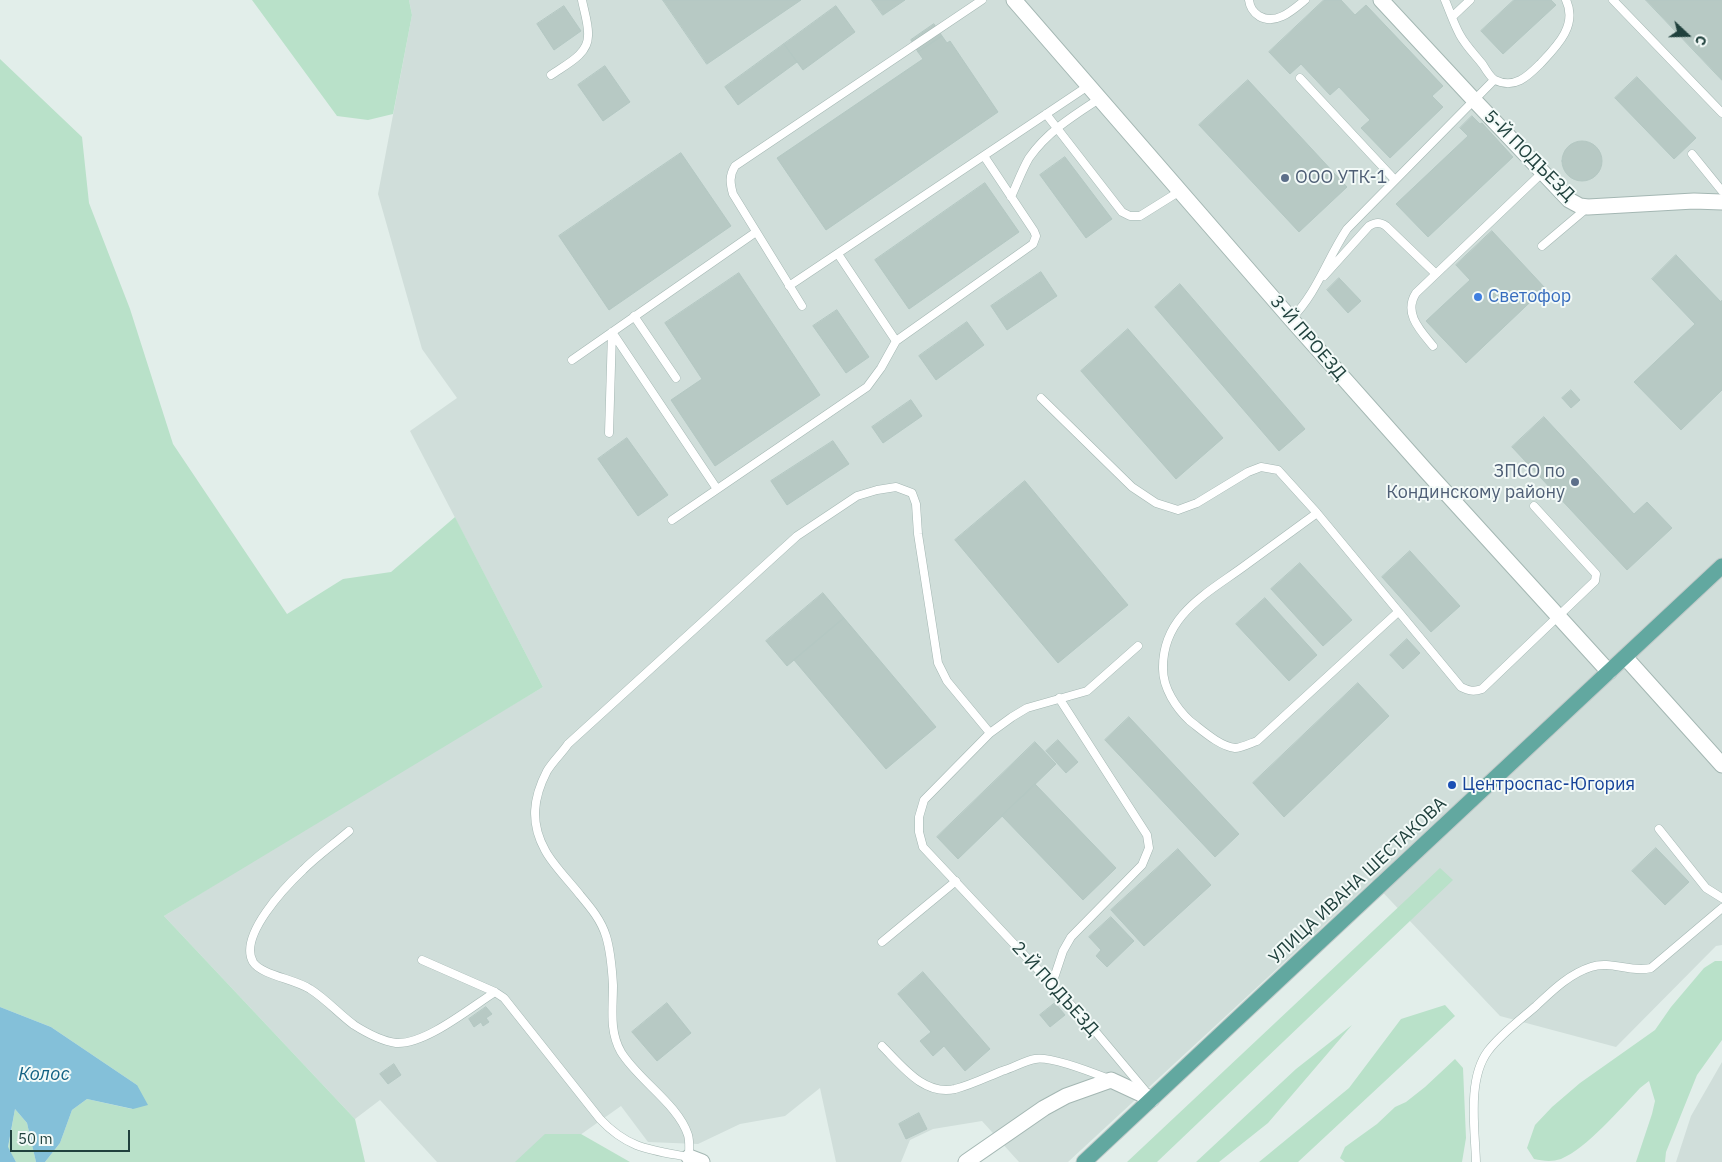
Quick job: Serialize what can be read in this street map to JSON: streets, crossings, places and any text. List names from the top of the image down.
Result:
{
  "streets": {
    "main road": ["УЛИЦА ИВАНА ШЕСТАКОВА"],
    "street": ["5-Й ПОДЪЕЗД", "3-Й ПРОЕЗД"],
    "lane": ["2-Й ПОДЪЕЗД"]
  },
  "crossings": [
    ["3-Й ПРОЕЗД", "УЛИЦА ИВАНА ШЕСТАКОВА"],
    ["УЛИЦА ИВАНА ШЕСТАКОВА", "2-Й ПОДЪЕЗД"]
  ],
  "water": ["Колос"],
  "places": [
    "ООО УТК-1",
    "Светофор",
    "ЗПСО по Кондинскому району",
    "Центроспас-Югория"
  ],
  "scale_bar": "50 m",
  "north": "right"
}
